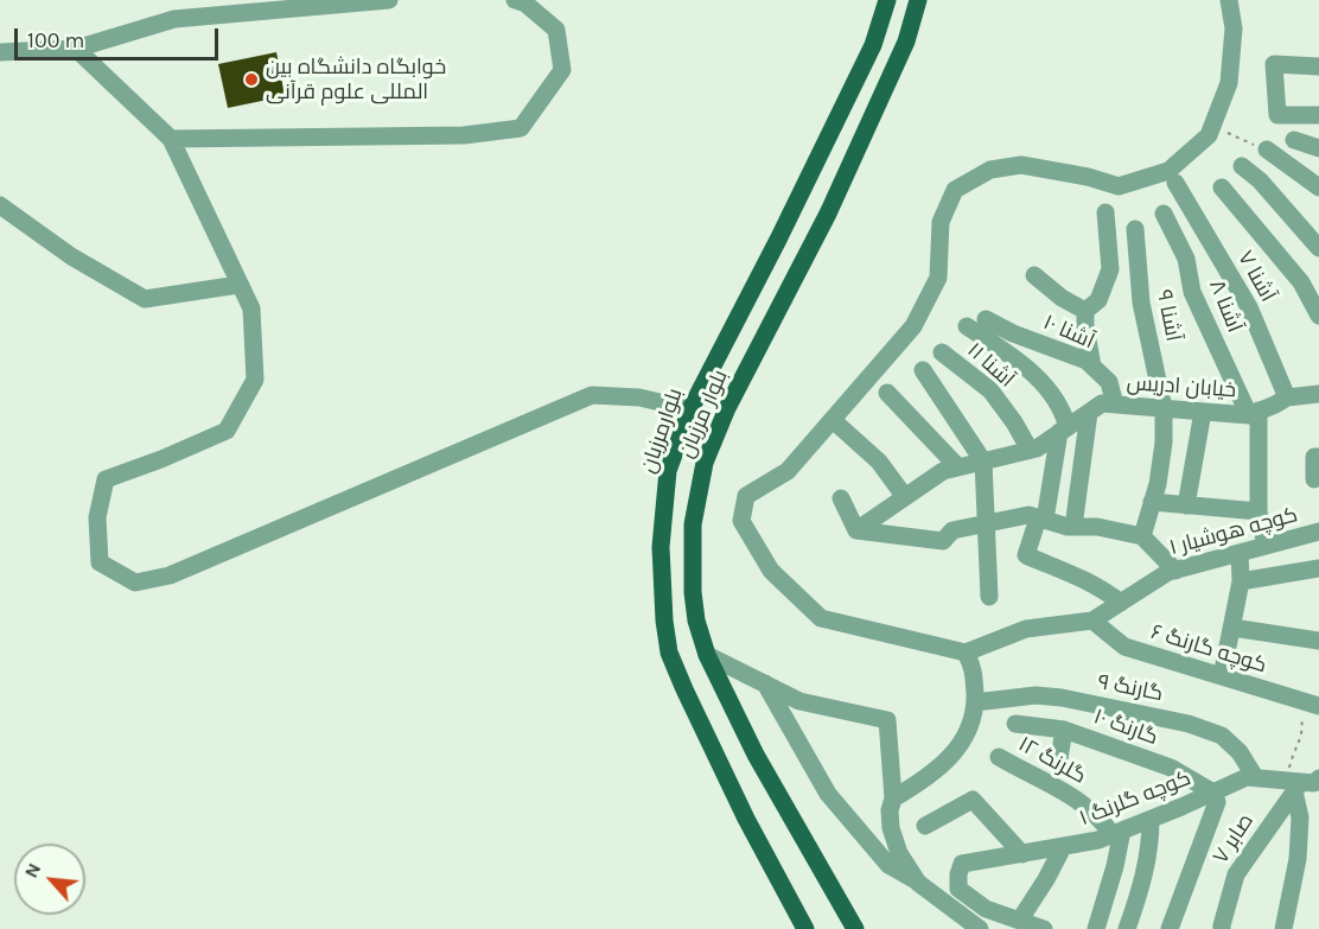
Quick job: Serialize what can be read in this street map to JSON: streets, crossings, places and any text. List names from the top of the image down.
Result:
{
  "streets": {
    "main road": ["بلوار مرزبان", "بلوارمرزبان"],
    "street": [
      "آشنا ۷",
      "آشنا ۸",
      "آشنا ۹",
      "آشنا ۱۰",
      "آشنا ۱۱",
      "خیابان ادریس",
      "کوچه هوشیار ۱",
      "کوچه گارنگ ۶",
      "گارنگ ۹",
      "گارنگ ۱۰",
      "گلرنگ ۱۲",
      "کوچه گلرنگ ۱",
      "صابر ۷"
    ]
  },
  "crossings": [
    ["آشنا ۷", "خیابان ادریس"],
    ["آشنا ۸", "خیابان ادریس"],
    ["آشنا ۹", "خیابان ادریس"],
    ["آشنا ۱۰", "خیابان ادریس"],
    ["آشنا ۱۱", "خیابان ادریس"],
    ["کوچه هوشیار ۱", "کوچه گارنگ ۶"],
    ["گارنگ ۹", "کوچه گلرنگ ۱"],
    ["گارنگ ۱۰", "کوچه گلرنگ ۱"],
    ["گلرنگ ۱۲", "کوچه گلرنگ ۱"],
    ["کوچه گلرنگ ۱", "صابر ۷"]
  ],
  "places": ["خوابگاه دانشگاه بین المللی علوم قرآنی"],
  "scale_bar": "100 m",
  "north": "top left"
}
